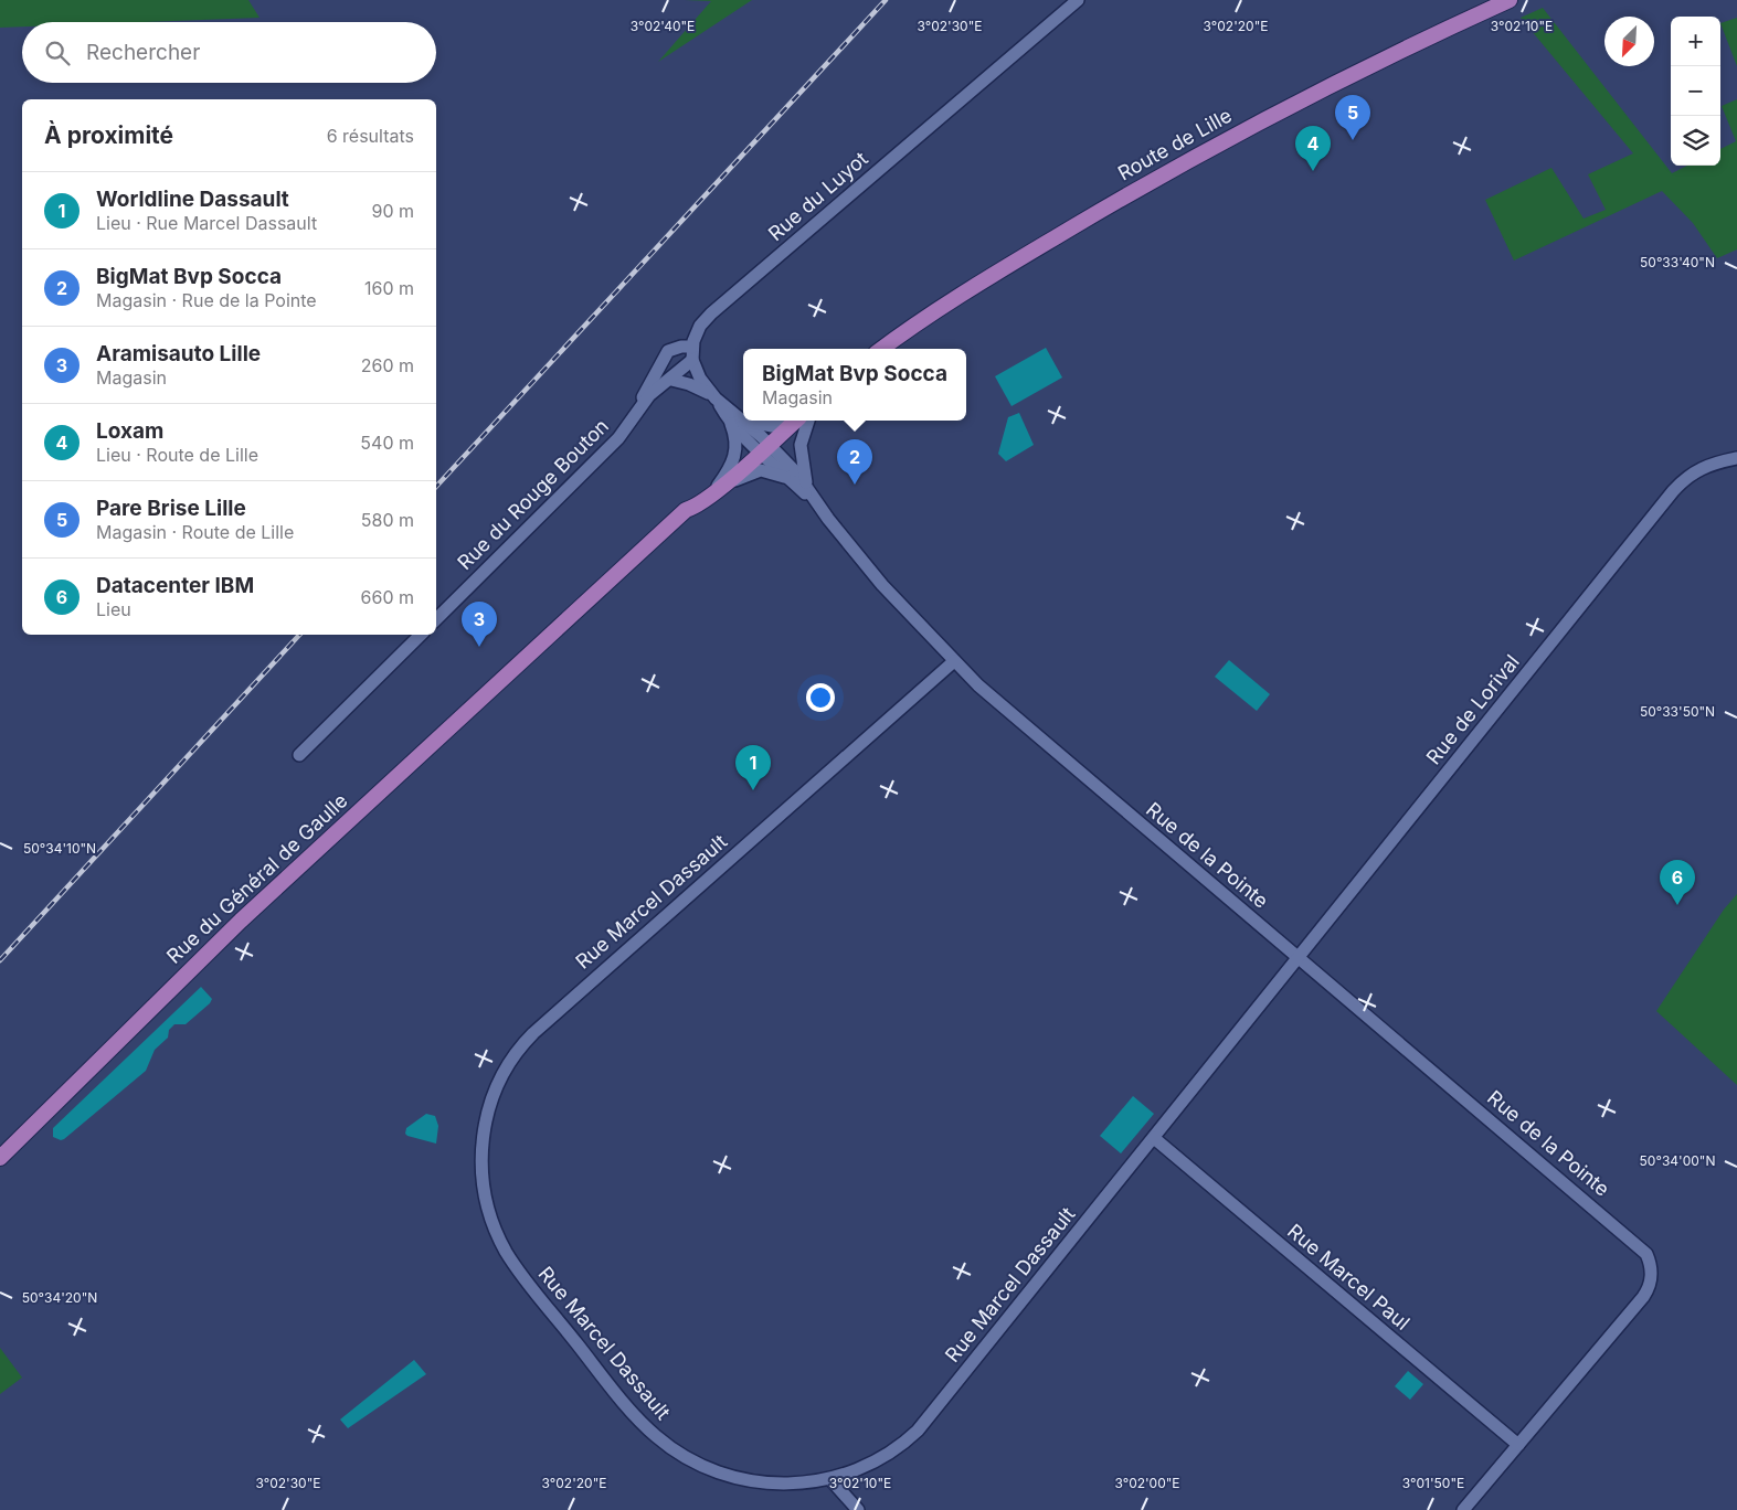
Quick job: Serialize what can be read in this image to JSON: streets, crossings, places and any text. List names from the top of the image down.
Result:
{
  "streets": {
    "main road": ["Route de Lille", "Rue du Général de Gaulle"],
    "street": [
      "Rue du Luyot",
      "Rue du Rouge Bouton",
      "Rue de Lorival",
      "Rue de la Pointe",
      "Rue Marcel Dassault",
      "Rue Marcel Paul"
    ]
  },
  "crossings": [
    ["Rue du Luyot", "Rue du Rouge Bouton"],
    ["Rue du Luyot", "Rue du Général de Gaulle"],
    ["Rue de Lorival", "Rue de la Pointe"],
    ["Rue de Lorival", "Rue Marcel Dassault"],
    ["Rue de la Pointe", "Rue Marcel Dassault"],
    ["Rue de la Pointe", "Rue Marcel Paul"],
    ["Rue Marcel Dassault", "Rue Marcel Paul"]
  ],
  "north": "bottom left",
  "page": {
    "map_buttons": ["+", "−"],
    "search": "Rechercher",
    "pins": [
      "5",
      "4",
      "2",
      "3",
      "1",
      "6"
    ],
    "heading": ["À proximité", "6 résultats"],
    "list": [
      {
        "mark": "1",
        "name": "Worldline Dassault",
        "note": "Lieu · Rue Marcel Dassault",
        "value": "90 m"
      },
      {
        "mark": "2",
        "name": "BigMat Bvp Socca",
        "note": "Magasin · Rue de la Pointe",
        "value": "160 m"
      },
      {
        "mark": "3",
        "name": "Aramisauto Lille",
        "note": "Magasin",
        "value": "260 m"
      },
      {
        "mark": "4",
        "name": "Loxam",
        "note": "Lieu · Route de Lille",
        "value": "540 m"
      },
      {
        "mark": "5",
        "name": "Pare Brise Lille",
        "note": "Magasin · Route de Lille",
        "value": "580 m"
      },
      {
        "mark": "6",
        "name": "Datacenter IBM",
        "note": "Lieu",
        "value": "660 m"
      }
    ],
    "popup": ["BigMat Bvp Socca", "Magasin"]
  },
  "coordinates": [
    "3°02'40\"E",
    "3°02'30\"E",
    "3°02'20\"E",
    "3°02'10\"E",
    "50°33'40\"N",
    "50°33'50\"N",
    "50°34'10\"N",
    "50°34'00\"N",
    "50°34'20\"N",
    "3°02'00\"E",
    "3°01'50\"E"
  ]
}
